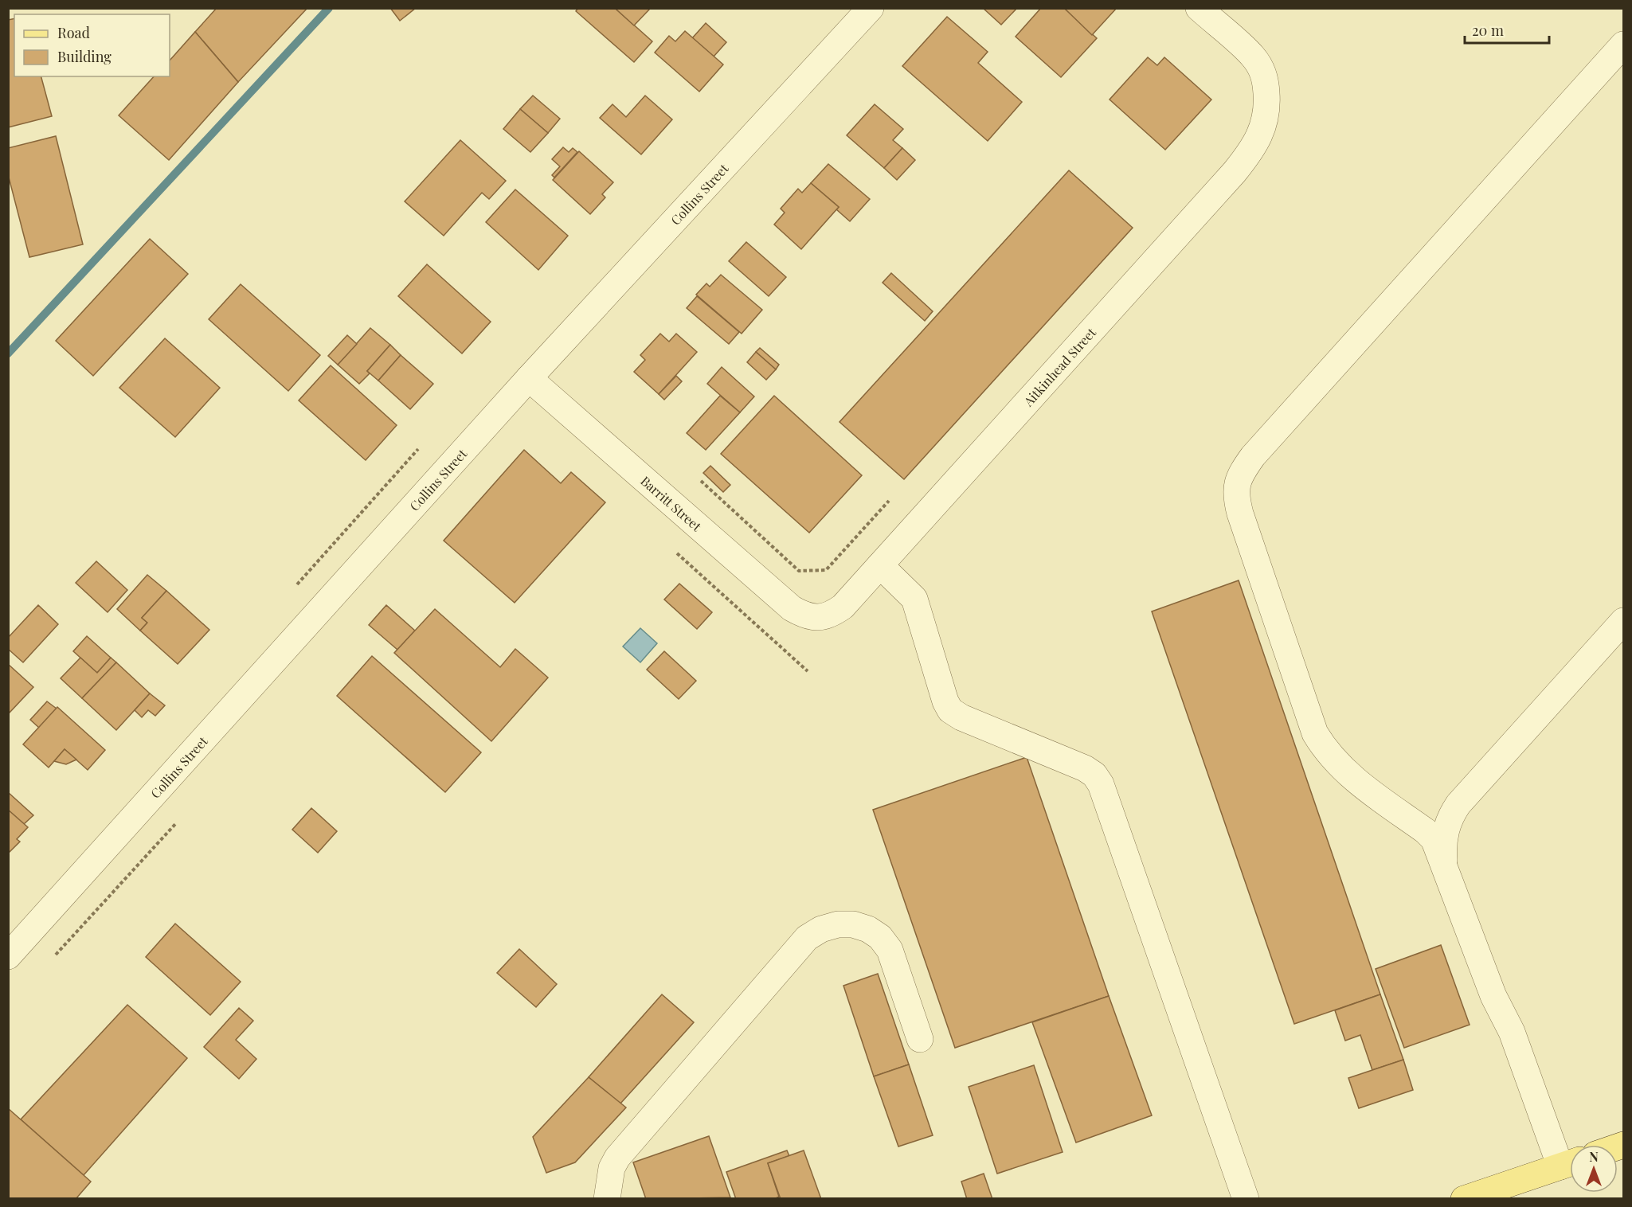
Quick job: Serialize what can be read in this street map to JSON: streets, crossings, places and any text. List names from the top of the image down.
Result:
{
  "streets": {
    "street": ["Collins Street", "Aitkinhead Street", "Barritt Street"]
  },
  "crossings": [
    ["Collins Street", "Barritt Street"],
    ["Aitkinhead Street", "Barritt Street"]
  ],
  "legend": ["Road", "Building"],
  "scale_bar": "20 m",
  "north": "top"
}
